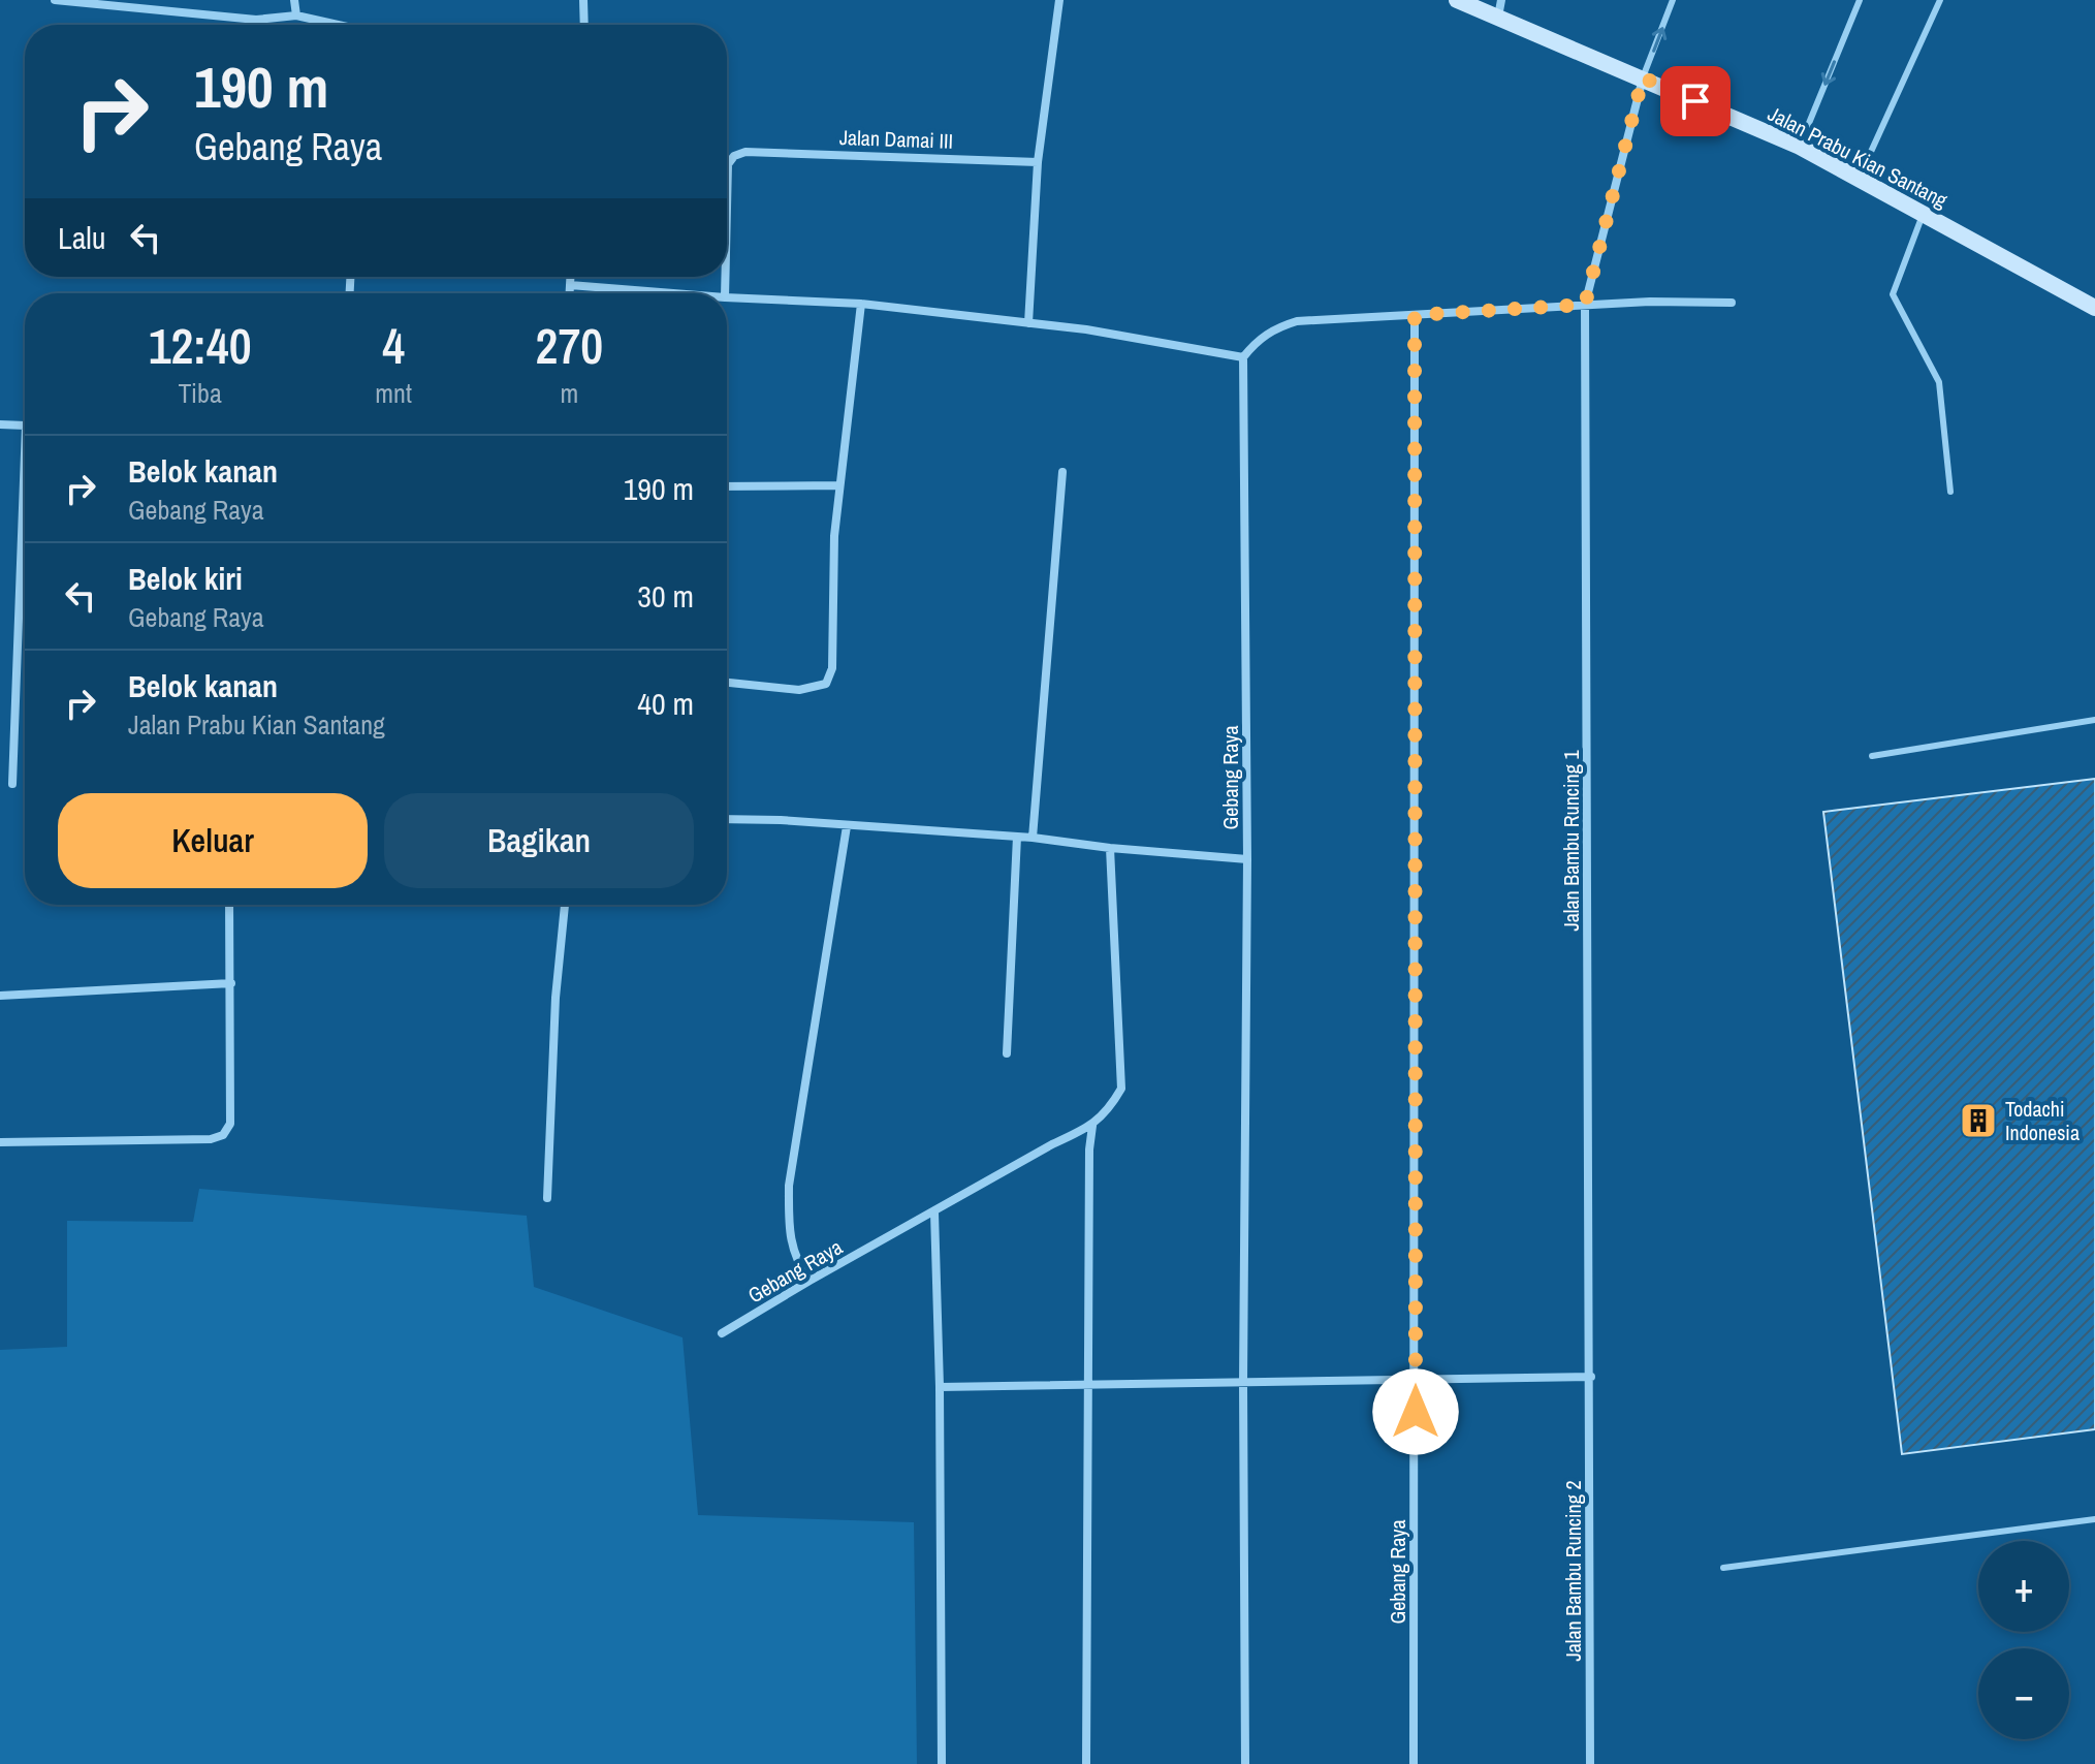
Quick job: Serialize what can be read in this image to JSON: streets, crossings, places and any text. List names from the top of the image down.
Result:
{
  "streets": {
    "main road": ["Jalan Prabu Kian Santang"],
    "street": [
      "Jalan Damai III",
      "Gebang Raya",
      "Jalan Bambu Runcing 1",
      "Jalan Bambu Runcing 2"
    ]
  },
  "crossings": [
    ["Jalan Bambu Runcing 1", "Jalan Bambu Runcing 2"]
  ],
  "places": {
    "building": ["Todachi Indonesia"]
  },
  "page": {
    "turn": ["190 m", "Gebang Raya"],
    "then": "Lalu",
    "eta": [
      "12:40",
      "Tiba",
      "4",
      "mnt",
      "270",
      "m"
    ],
    "list": [
      {
        "name": "Belok kanan",
        "note": "Gebang Raya",
        "value": "190 m"
      },
      {
        "name": "Belok kiri",
        "note": "Gebang Raya",
        "value": "30 m"
      },
      {
        "name": "Belok kanan",
        "note": "Jalan Prabu Kian Santang",
        "value": "40 m"
      }
    ],
    "buttons": ["Keluar", "Bagikan"],
    "map_buttons": ["+", "−"]
  }
}
